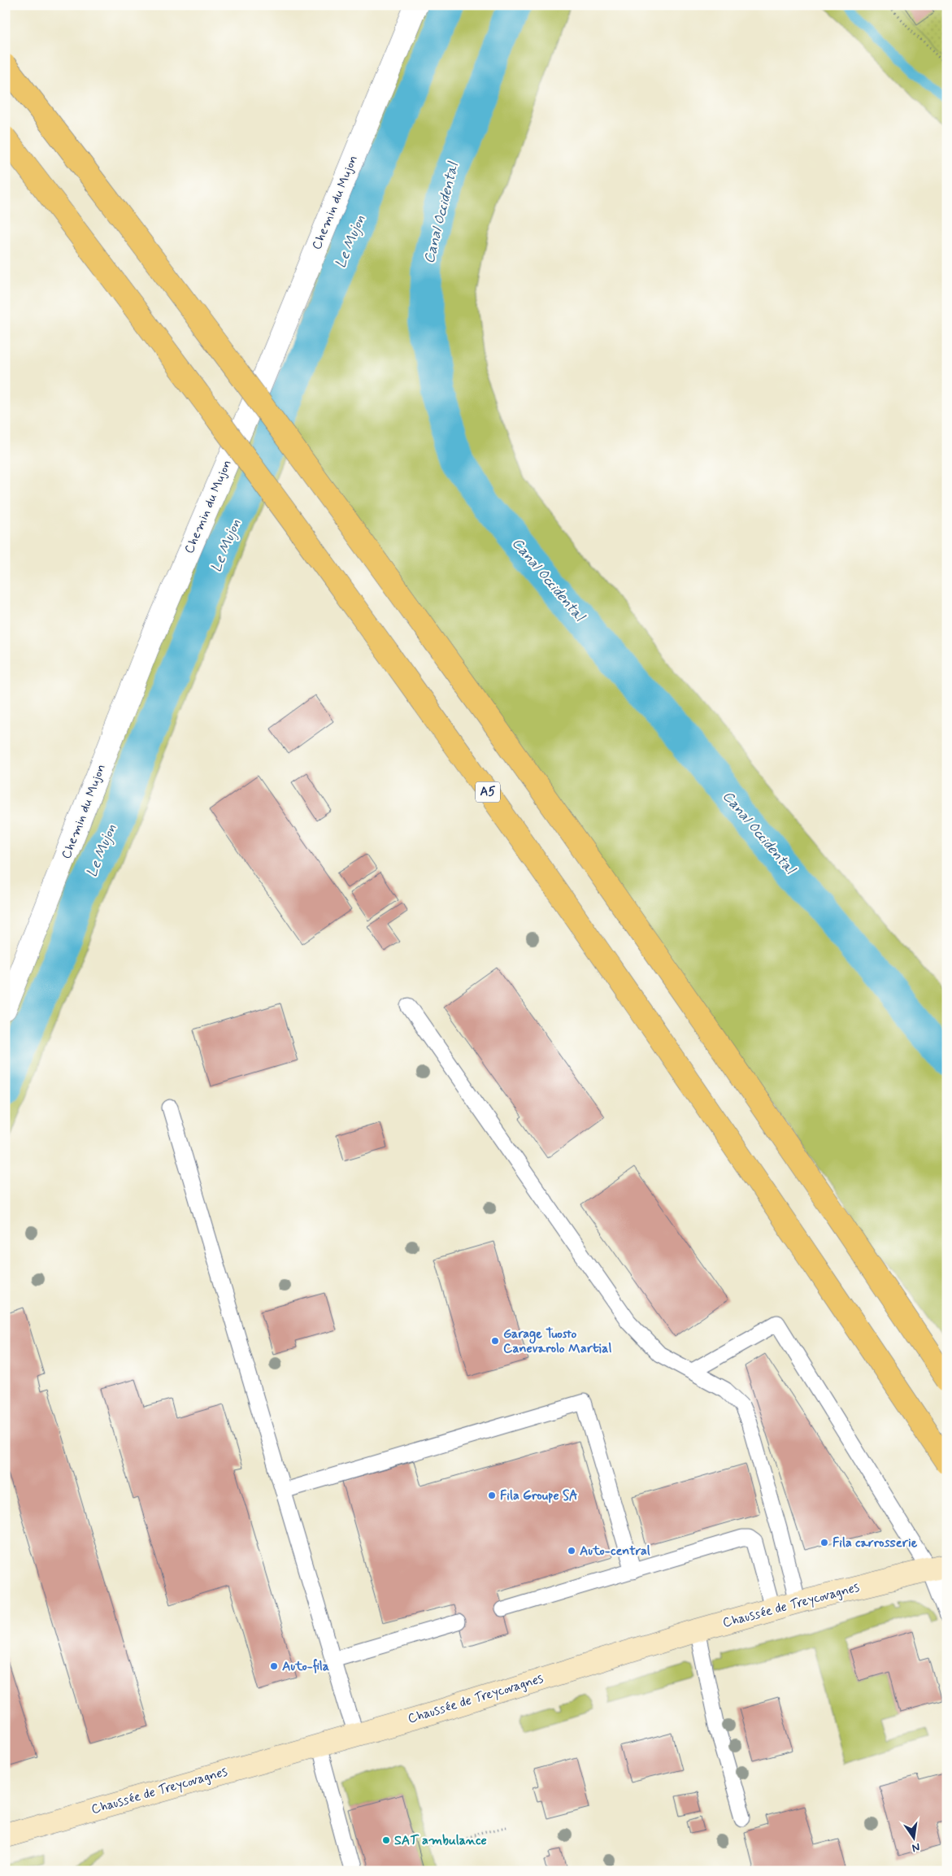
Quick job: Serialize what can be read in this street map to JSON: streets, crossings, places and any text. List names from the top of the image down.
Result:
{
  "streets": {
    "highway": ["A5"],
    "main road": ["Chaussée de Treycovagnes"],
    "street": ["Chemin du Mujon"]
  },
  "water": ["Canal Occidental", "Le Mujon"],
  "places": [
    "Garage Tuosto Canevarolo Martial",
    "Fila Groupe SA",
    "Fila carrosserie",
    "Auto-central",
    "Auto-fila",
    "SAT ambulance"
  ],
  "north": "bottom"
}
